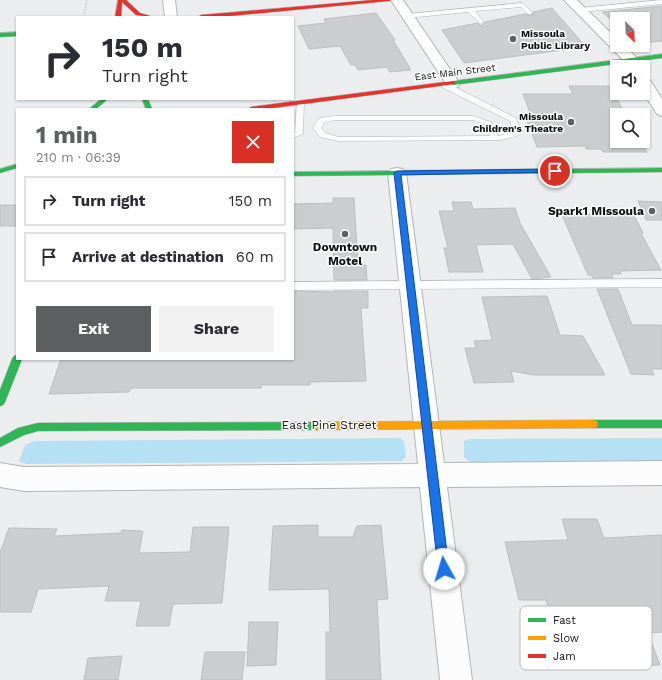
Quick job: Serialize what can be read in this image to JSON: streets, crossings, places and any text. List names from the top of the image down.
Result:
{
  "streets": {
    "main road": ["East Main Street", "East Pine Street"]
  },
  "places": [
    "Missoula Public Library",
    "Missoula Children's Theatre",
    "Spark1 Missoula",
    "Downtown Motel"
  ],
  "legend": ["Fast", "Slow", "Jam"],
  "north": "bottom right",
  "page": {
    "turn": ["150 m", "Turn right"],
    "heading": ["1 min", "210 m · 06:39"],
    "list": [
      {
        "name": "Turn right",
        "value": "150 m"
      },
      {
        "name": "Arrive at destination",
        "value": "60 m"
      }
    ],
    "buttons": ["Exit", "Share"]
  }
}
